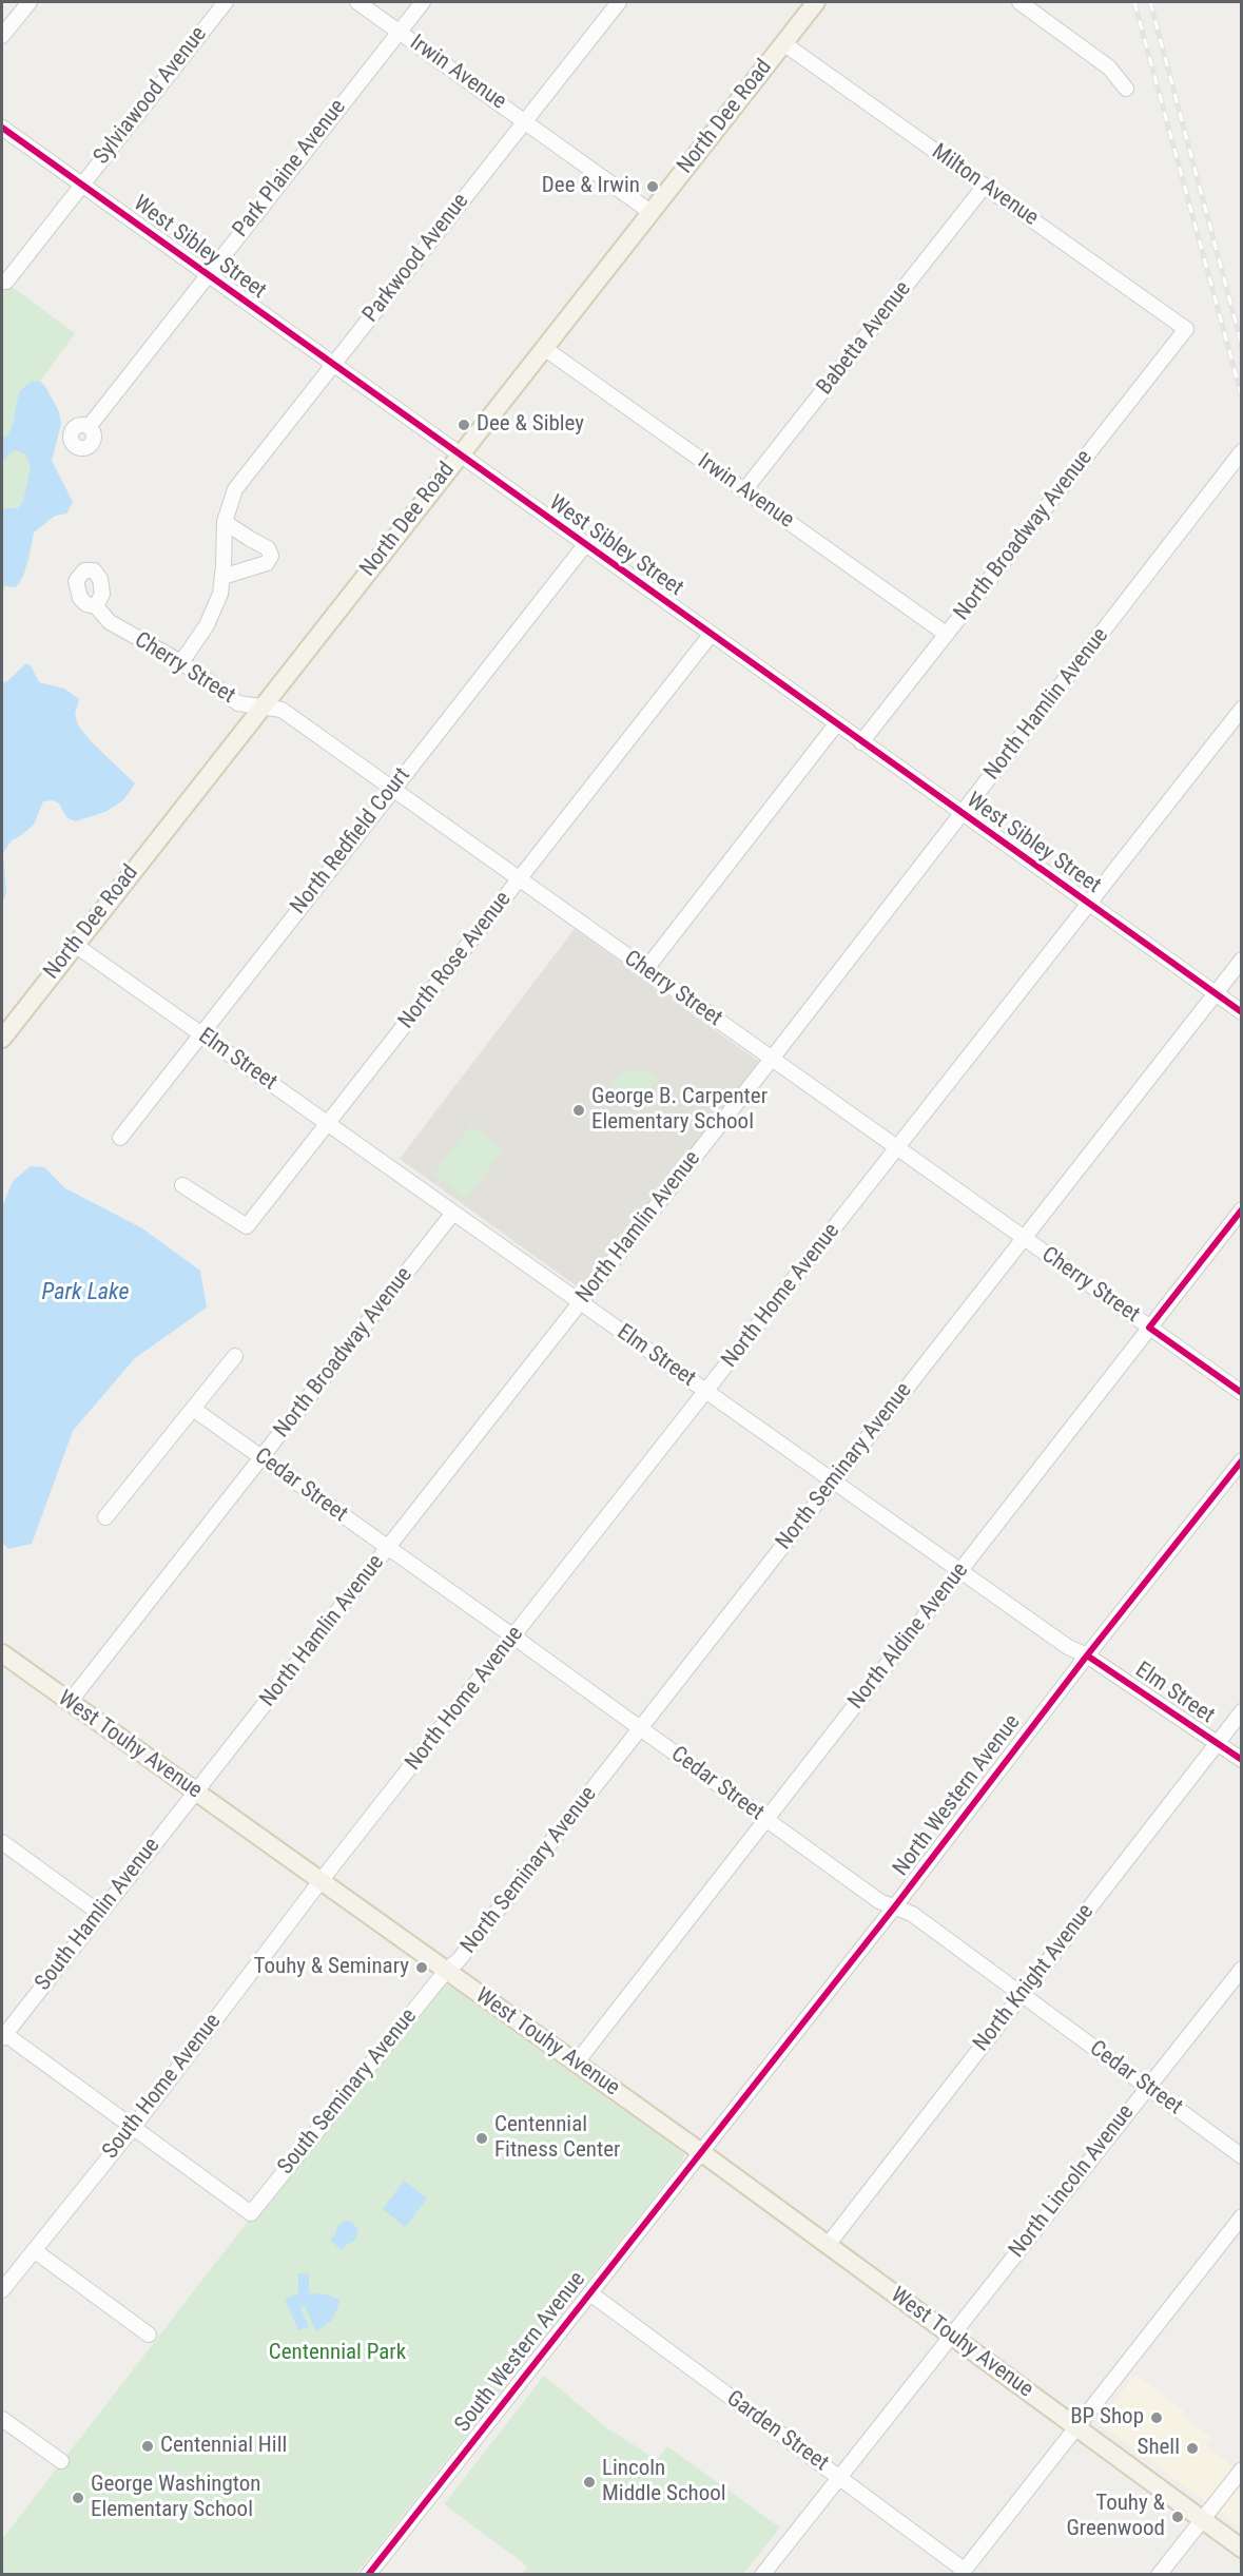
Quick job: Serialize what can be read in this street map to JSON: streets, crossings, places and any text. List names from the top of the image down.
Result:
{
  "streets": {
    "main road": ["North Dee Road", "West Touhy Avenue"],
    "street": [
      "Irwin Avenue",
      "Sylviawood Avenue",
      "Park Plaine Avenue",
      "Milton Avenue",
      "West Sibley Street",
      "Parkwood Avenue",
      "Babetta Avenue",
      "North Broadway Avenue",
      "Cherry Street",
      "North Hamlin Avenue",
      "North Redfield Court",
      "North Rose Avenue",
      "Elm Street",
      "North Home Avenue",
      "North Seminary Avenue",
      "Cedar Street",
      "North Aldine Avenue",
      "North Western Avenue",
      "South Hamlin Avenue",
      "North Knight Avenue",
      "South Home Avenue",
      "South Seminary Avenue",
      "North Lincoln Avenue",
      "South Western Avenue",
      "Garden Street"
    ]
  },
  "crossings": [
    ["Irwin Avenue", "North Dee Road"],
    ["Irwin Avenue", "Park Plaine Avenue"],
    ["Irwin Avenue", "Parkwood Avenue"],
    ["Irwin Avenue", "Babetta Avenue"],
    ["Irwin Avenue", "North Broadway Avenue"],
    ["Sylviawood Avenue", "West Sibley Street"],
    ["North Dee Road", "Milton Avenue"],
    ["North Dee Road", "West Sibley Street"],
    ["North Dee Road", "Cherry Street"],
    ["North Dee Road", "Elm Street"],
    ["Park Plaine Avenue", "West Sibley Street"],
    ["Milton Avenue", "Babetta Avenue"],
    ["Milton Avenue", "North Broadway Avenue"],
    ["West Sibley Street", "Parkwood Avenue"],
    ["West Sibley Street", "North Broadway Avenue"],
    ["West Sibley Street", "North Hamlin Avenue"],
    ["West Sibley Street", "North Redfield Court"],
    ["West Sibley Street", "North Rose Avenue"],
    ["West Sibley Street", "North Home Avenue"],
    ["West Sibley Street", "North Seminary Avenue"],
    ["Parkwood Avenue", "Cherry Street"],
    ["North Broadway Avenue", "Elm Street"],
    ["North Broadway Avenue", "Cedar Street"],
    ["North Broadway Avenue", "West Touhy Avenue"],
    ["Cherry Street", "North Hamlin Avenue"],
    ["Cherry Street", "North Redfield Court"],
    ["Cherry Street", "North Rose Avenue"],
    ["Cherry Street", "North Home Avenue"],
    ["Cherry Street", "North Seminary Avenue"],
    ["Cherry Street", "North Aldine Avenue"],
    ["North Hamlin Avenue", "Elm Street"],
    ["North Hamlin Avenue", "Cedar Street"],
    ["North Hamlin Avenue", "West Touhy Avenue"],
    ["North Hamlin Avenue", "South Hamlin Avenue"],
    ["North Redfield Court", "Elm Street"],
    ["North Rose Avenue", "Elm Street"],
    ["Elm Street", "North Home Avenue"],
    ["Elm Street", "North Seminary Avenue"],
    ["Elm Street", "North Aldine Avenue"],
    ["Elm Street", "North Western Avenue"],
    ["Elm Street", "North Knight Avenue"],
    ["North Home Avenue", "Cedar Street"],
    ["North Home Avenue", "West Touhy Avenue"],
    ["North Home Avenue", "South Home Avenue"],
    ["North Seminary Avenue", "Cedar Street"],
    ["North Seminary Avenue", "West Touhy Avenue"],
    ["North Seminary Avenue", "South Seminary Avenue"],
    ["Cedar Street", "North Aldine Avenue"],
    ["Cedar Street", "North Western Avenue"],
    ["Cedar Street", "North Knight Avenue"],
    ["Cedar Street", "North Lincoln Avenue"],
    ["North Aldine Avenue", "West Touhy Avenue"],
    ["West Touhy Avenue", "North Western Avenue"],
    ["West Touhy Avenue", "South Hamlin Avenue"],
    ["West Touhy Avenue", "North Knight Avenue"],
    ["West Touhy Avenue", "South Home Avenue"],
    ["West Touhy Avenue", "South Seminary Avenue"],
    ["West Touhy Avenue", "North Lincoln Avenue"],
    ["West Touhy Avenue", "South Western Avenue"],
    ["North Western Avenue", "South Western Avenue"],
    ["South Home Avenue", "South Seminary Avenue"],
    ["North Lincoln Avenue", "Garden Street"],
    ["South Western Avenue", "Garden Street"]
  ],
  "water": ["Park Lake"],
  "parks": ["Centennial Park"],
  "places": [
    "Dee & Irwin",
    "Dee & Sibley",
    "George B. Carpenter Elementary School",
    "Touhy & Seminary",
    "Centennial Fitness Center",
    "BP Shop",
    "Centennial Hill",
    "Shell",
    "Lincoln Middle School",
    "George Washington Elementary School",
    "Touhy & Greenwood"
  ]
}
